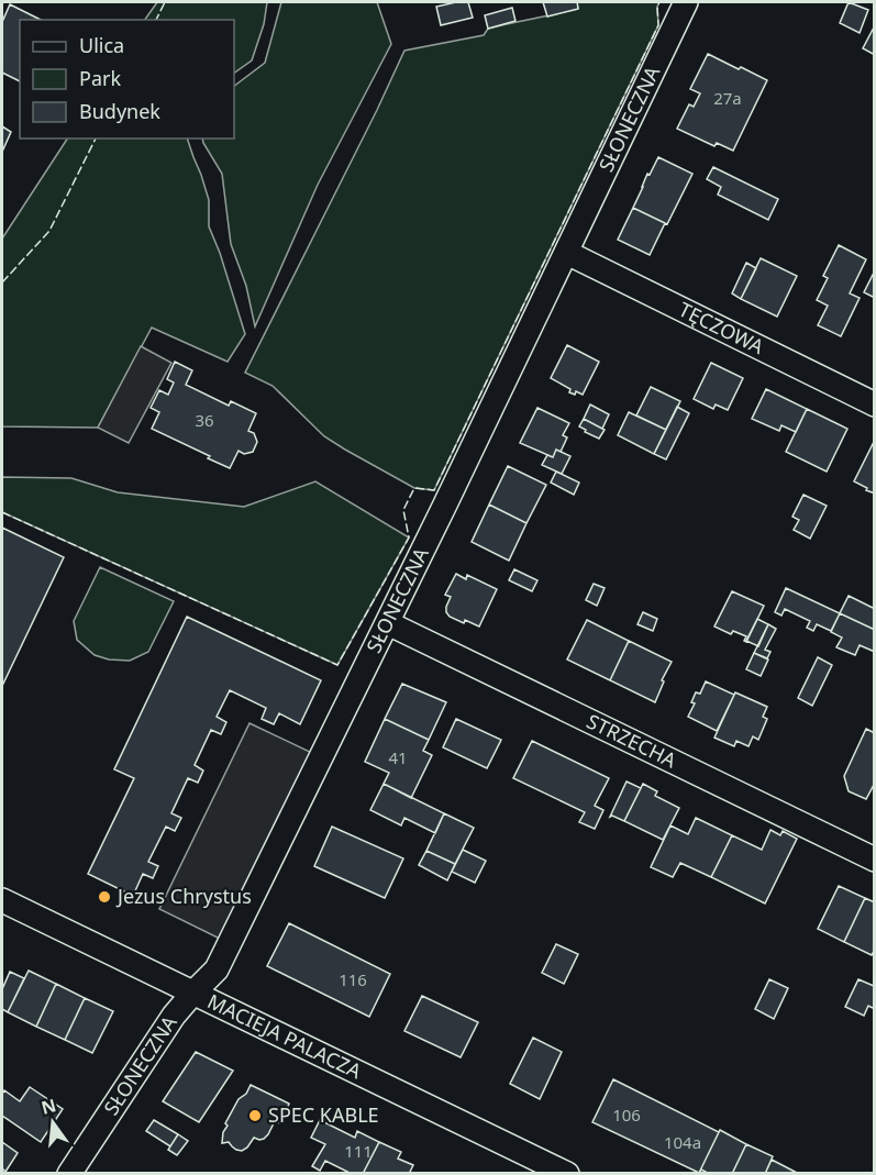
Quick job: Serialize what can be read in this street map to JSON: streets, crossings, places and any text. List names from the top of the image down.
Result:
{
  "streets": {
    "street": [
      "SŁONECZNA",
      "TĘCZOWA",
      "STRZECHA",
      "MACIEJA PALACZA"
    ]
  },
  "crossings": [
    ["SŁONECZNA", "TĘCZOWA"],
    ["SŁONECZNA", "STRZECHA"],
    ["SŁONECZNA", "MACIEJA PALACZA"]
  ],
  "places": ["Jezus Chrystus", "SPEC KABLE"],
  "house_numbers": [
    "27a",
    "36",
    "41",
    "116",
    "106",
    "104a",
    "111"
  ],
  "legend": ["Ulica", "Park", "Budynek"],
  "north": "top"
}
